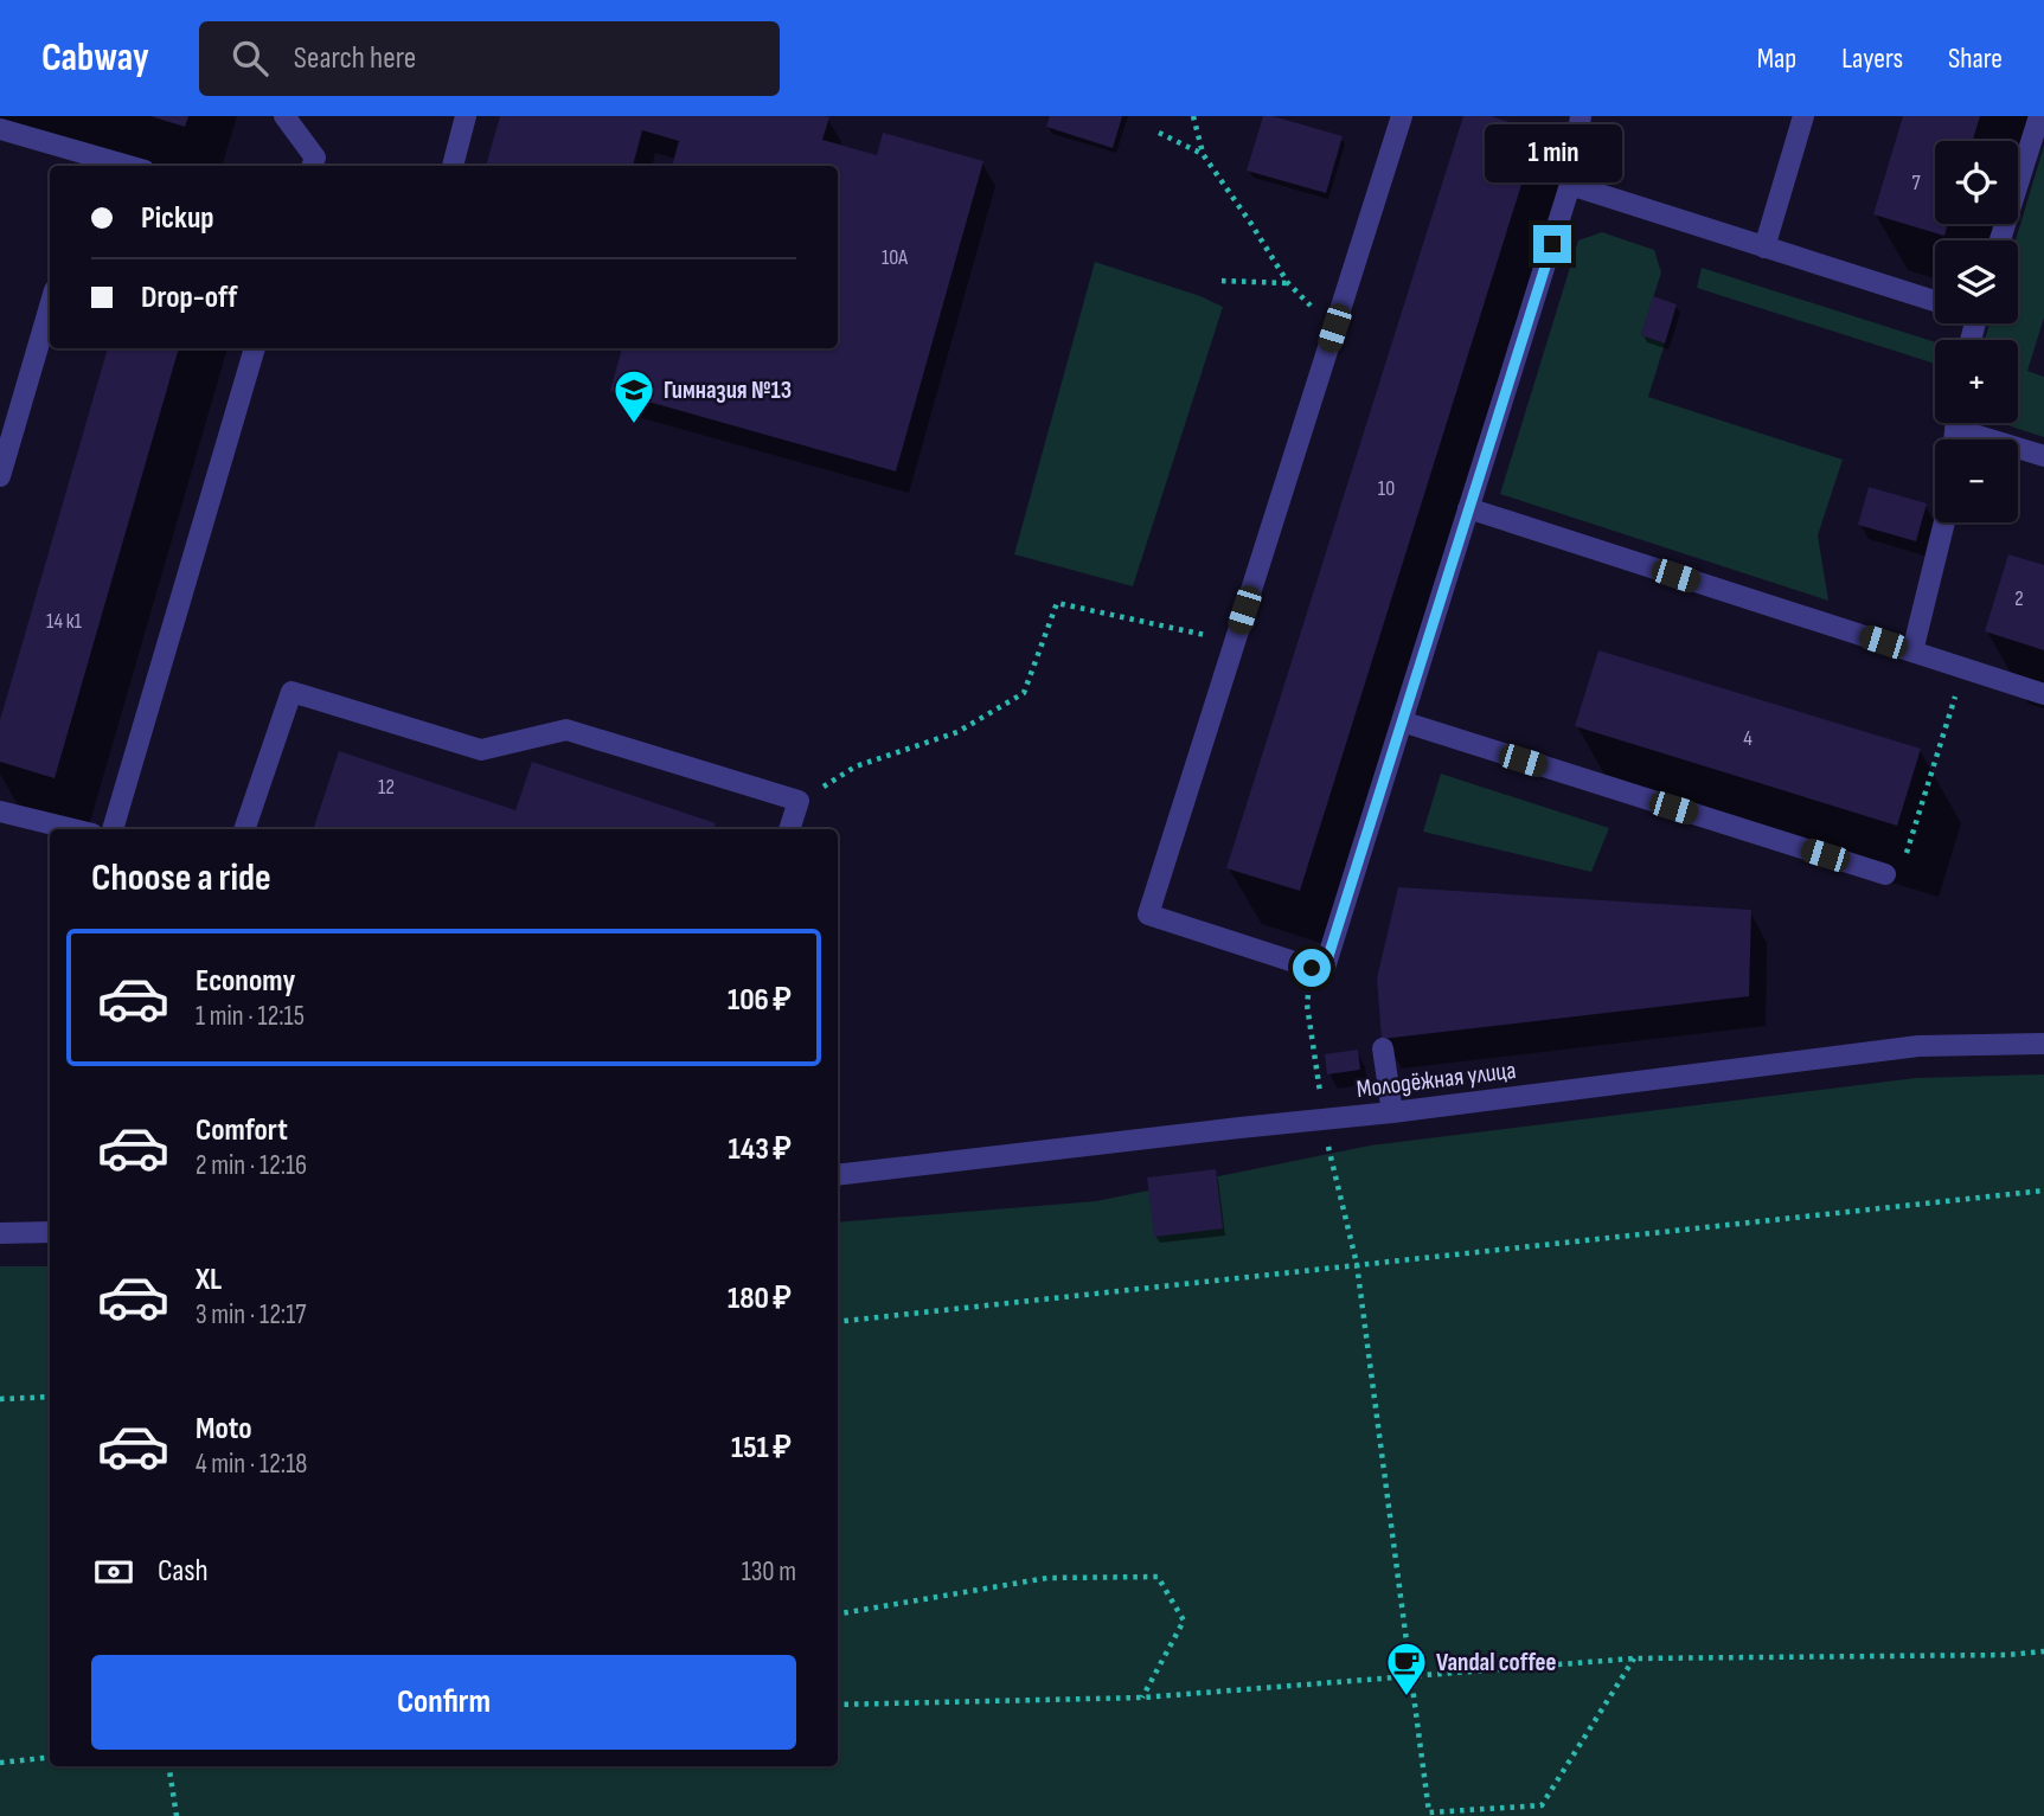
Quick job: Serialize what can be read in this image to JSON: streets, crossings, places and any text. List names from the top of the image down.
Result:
{
  "streets": {
    "street": ["Молодёжная улица"]
  },
  "places": {
    "school or university": ["Гимназия №13"],
    "cafe": ["Vandal coffee"]
  },
  "house_numbers": [
    "7",
    "10А",
    "10",
    "2",
    "14 к1",
    "4",
    "12"
  ],
  "page": {
    "header": "Cabway",
    "search": "Search here",
    "nav": ["Map", "Layers", "Share"],
    "bubble": "1 min",
    "map_buttons": ["+", "−"],
    "banner": ["Pickup", "Drop-off"],
    "heading": "Choose a ride",
    "list": [
      {
        "name": "Economy",
        "note": "1 min · 12:15",
        "value": "106 ₽"
      },
      {
        "name": "Comfort",
        "note": "2 min · 12:16",
        "value": "143 ₽"
      },
      {
        "name": "XL",
        "note": "3 min · 12:17",
        "value": "180 ₽"
      },
      {
        "name": "Moto",
        "note": "4 min · 12:18",
        "value": "151 ₽"
      }
    ],
    "pay": ["Cash", "130 m"],
    "buttons": "Confirm"
  }
}
